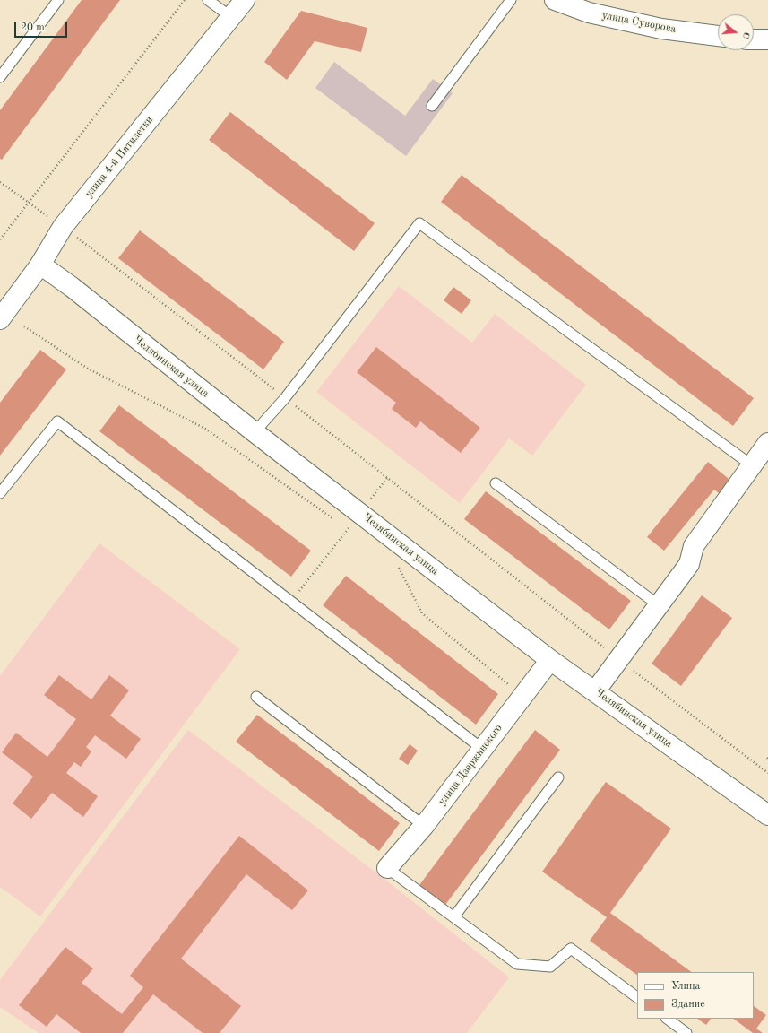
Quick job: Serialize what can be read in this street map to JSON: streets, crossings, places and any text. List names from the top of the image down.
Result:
{
  "streets": {
    "street": [
      "улица Суворова",
      "улица 4-й Пятилетки",
      "Челябинская улица",
      "улица Дзержинского"
    ]
  },
  "crossings": [
    ["улица 4-й Пятилетки", "Челябинская улица"],
    ["Челябинская улица", "улица Дзержинского"]
  ],
  "legend": ["Улица", "Здание"],
  "scale_bar": "20 m",
  "north": "right"
}
